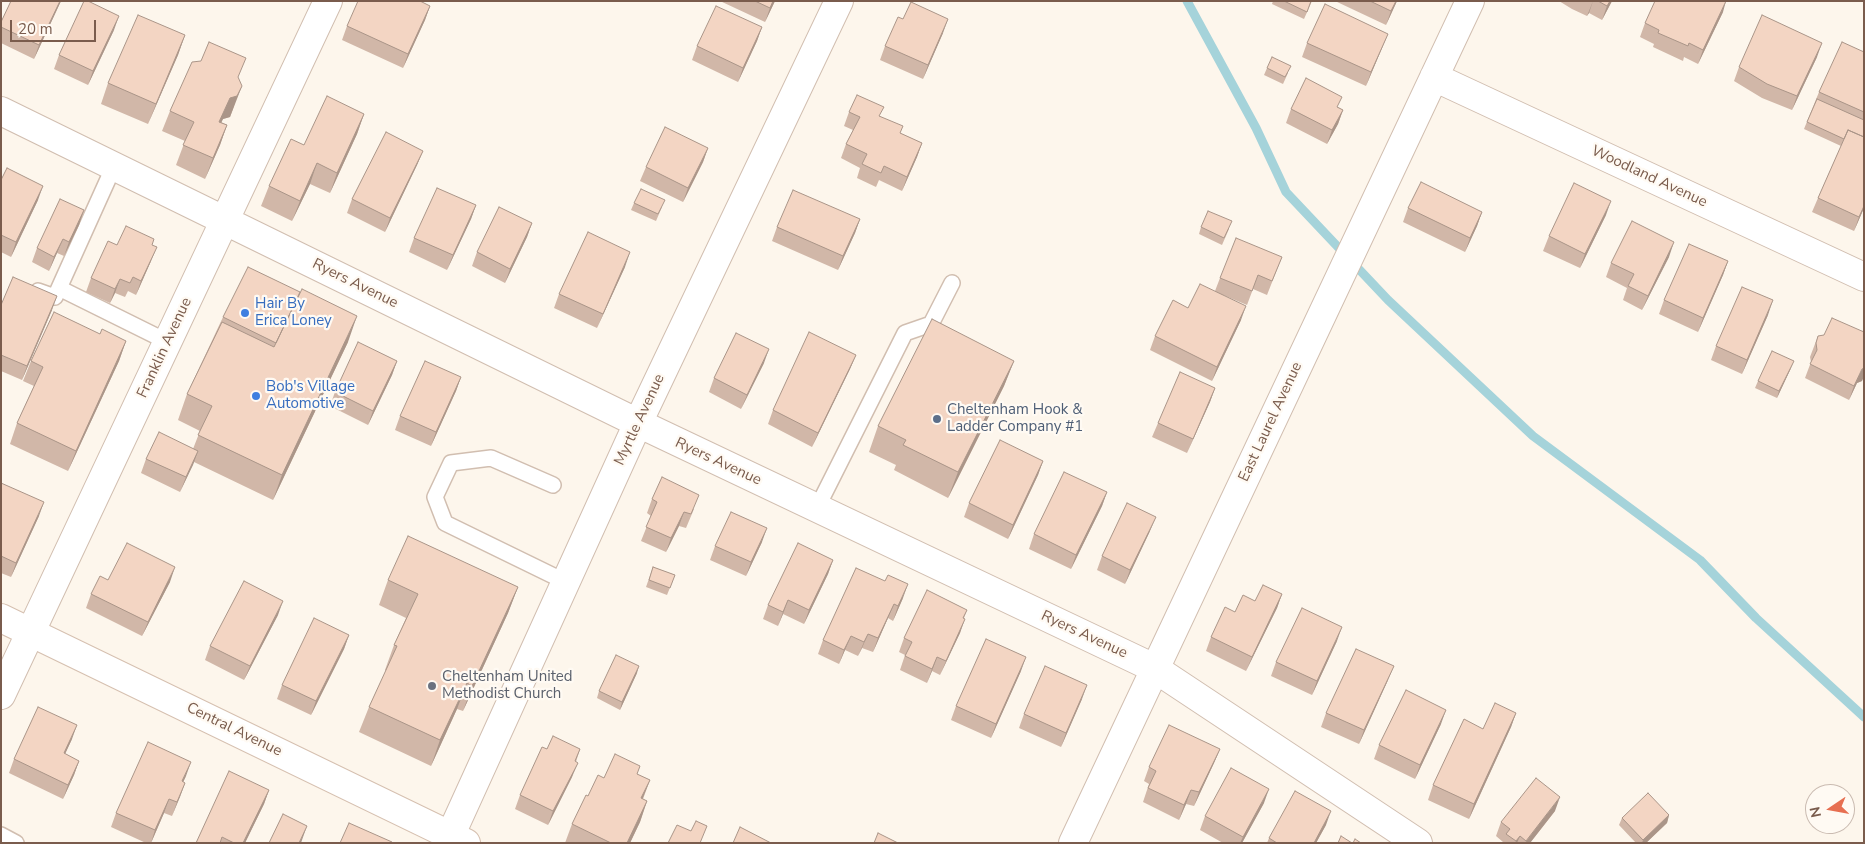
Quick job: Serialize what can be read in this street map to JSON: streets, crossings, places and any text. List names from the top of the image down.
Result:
{
  "streets": {
    "street": [
      "Woodland Avenue",
      "Ryers Avenue",
      "Franklin Avenue",
      "Myrtle Avenue",
      "East Laurel Avenue",
      "Central Avenue"
    ]
  },
  "crossings": [
    ["Woodland Avenue", "East Laurel Avenue"],
    ["Ryers Avenue", "Franklin Avenue"],
    ["Ryers Avenue", "Myrtle Avenue"],
    ["Ryers Avenue", "East Laurel Avenue"],
    ["Franklin Avenue", "Central Avenue"],
    ["Myrtle Avenue", "Central Avenue"]
  ],
  "places": [
    "Hair By Erica Loney",
    "Bob's Village Automotive",
    "Cheltenham Hook & Ladder Company #1",
    "Cheltenham United Methodist Church"
  ],
  "scale_bar": "20 m",
  "north": "left"
}
